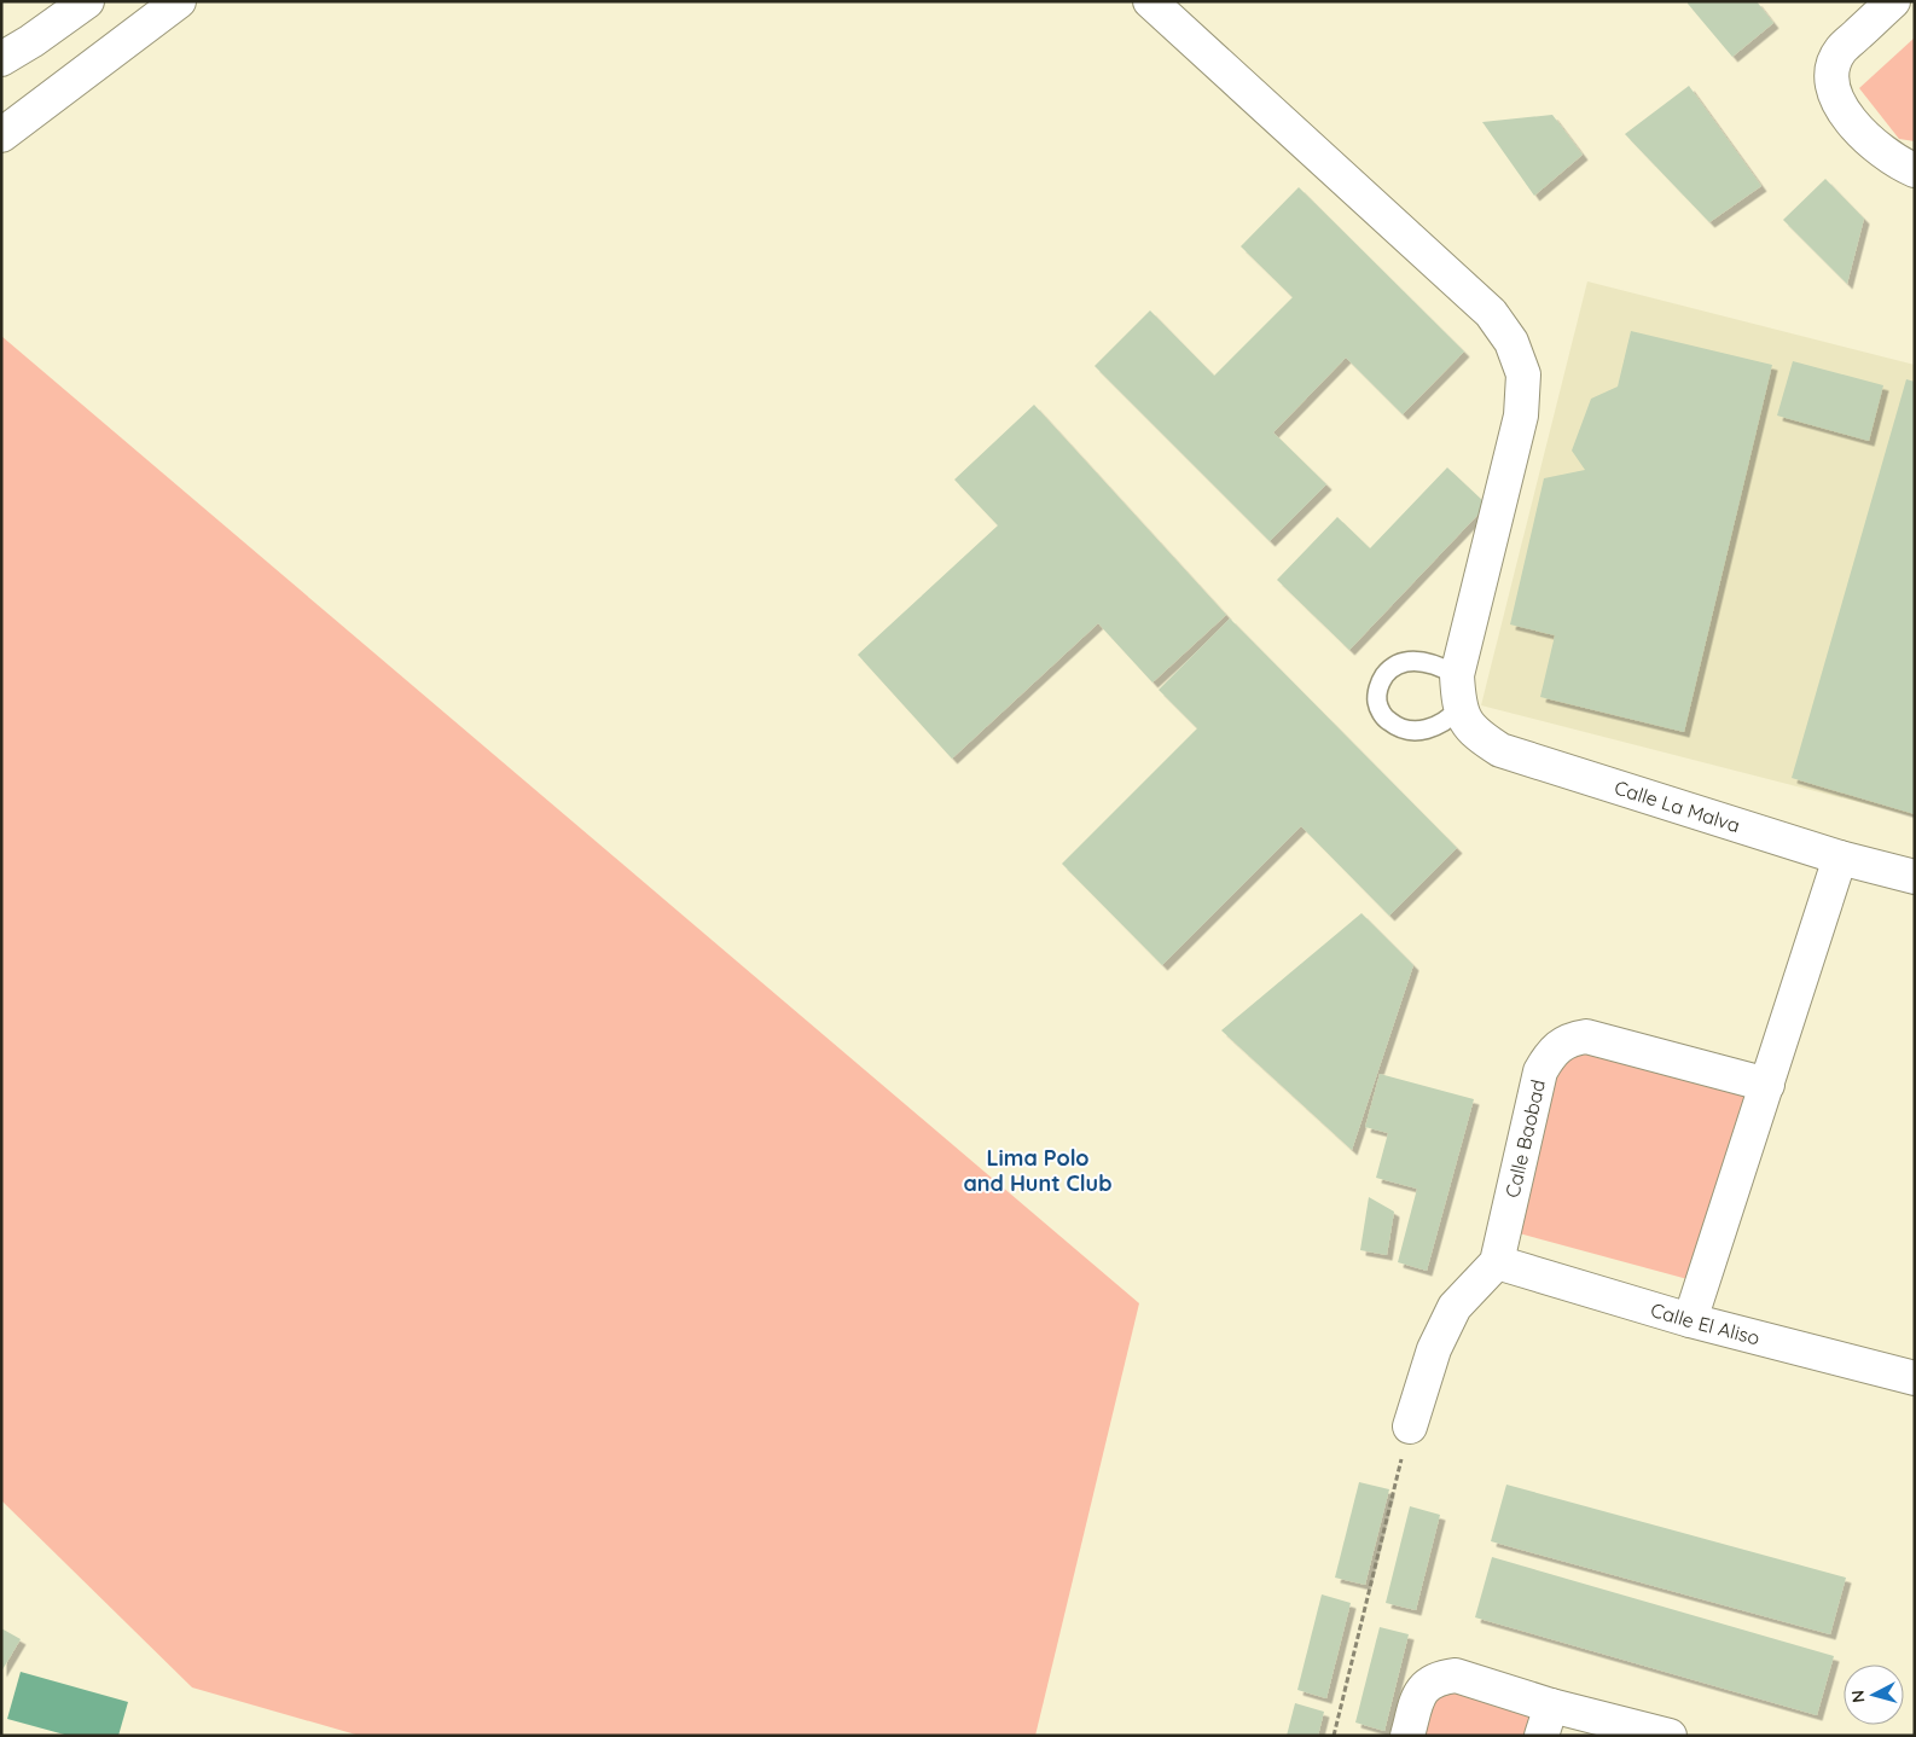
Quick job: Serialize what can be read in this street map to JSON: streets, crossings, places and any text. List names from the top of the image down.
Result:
{
  "streets": {
    "street": ["Calle La Malva", "Calle Baobad", "Calle El Aliso"]
  },
  "crossings": [
    ["Calle Baobad", "Calle El Aliso"]
  ],
  "districts": ["Lima Polo and Hunt Club"],
  "north": "left"
}
